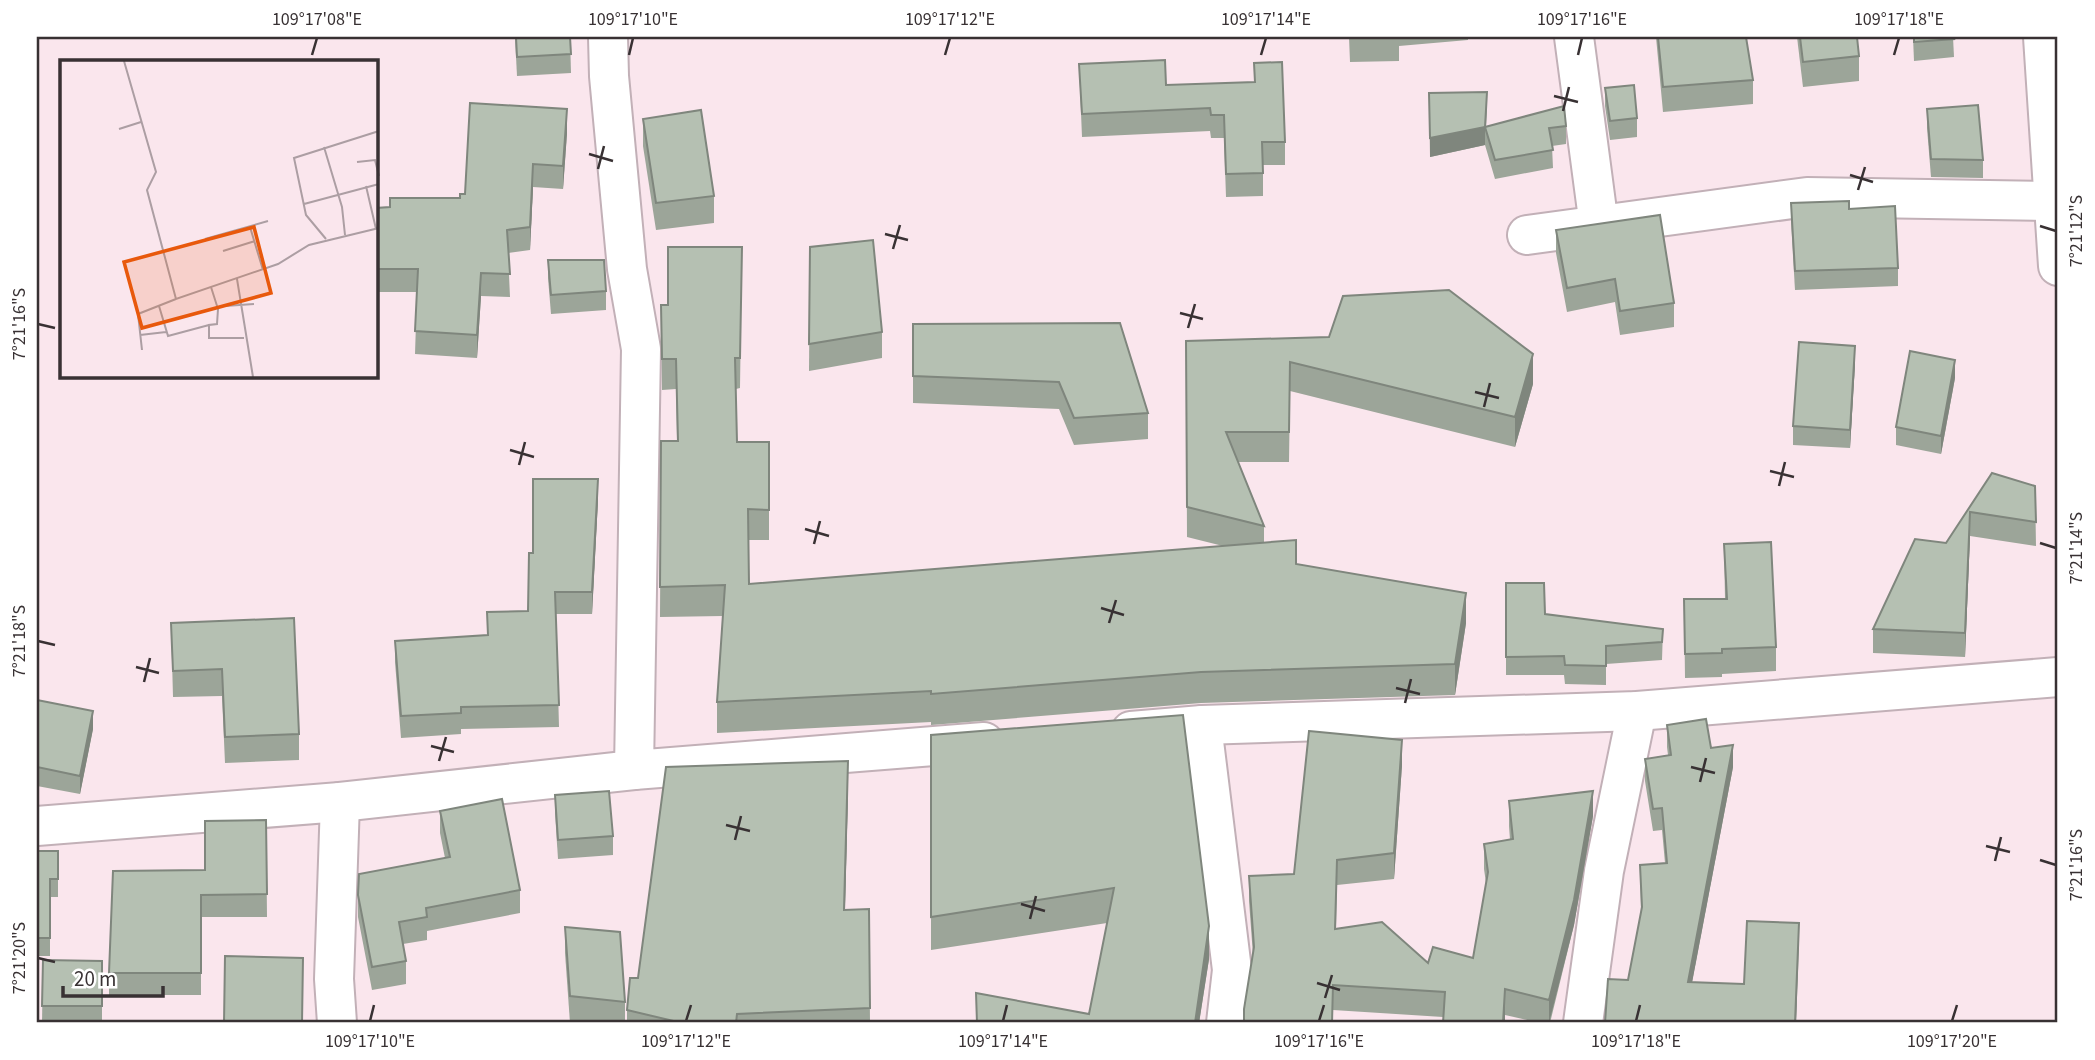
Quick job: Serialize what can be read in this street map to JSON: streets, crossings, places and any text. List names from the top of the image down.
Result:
{
  "scale_bar": "20 m",
  "coordinates": [
    "109°17'08\"E",
    "109°17'10\"E",
    "109°17'12\"E",
    "109°17'14\"E",
    "109°17'16\"E",
    "109°17'18\"E",
    "7°21'12\"S",
    "7°21'16\"S",
    "7°21'14\"S",
    "7°21'18\"S",
    "7°21'20\"S",
    "109°17'20\"E"
  ]
}
